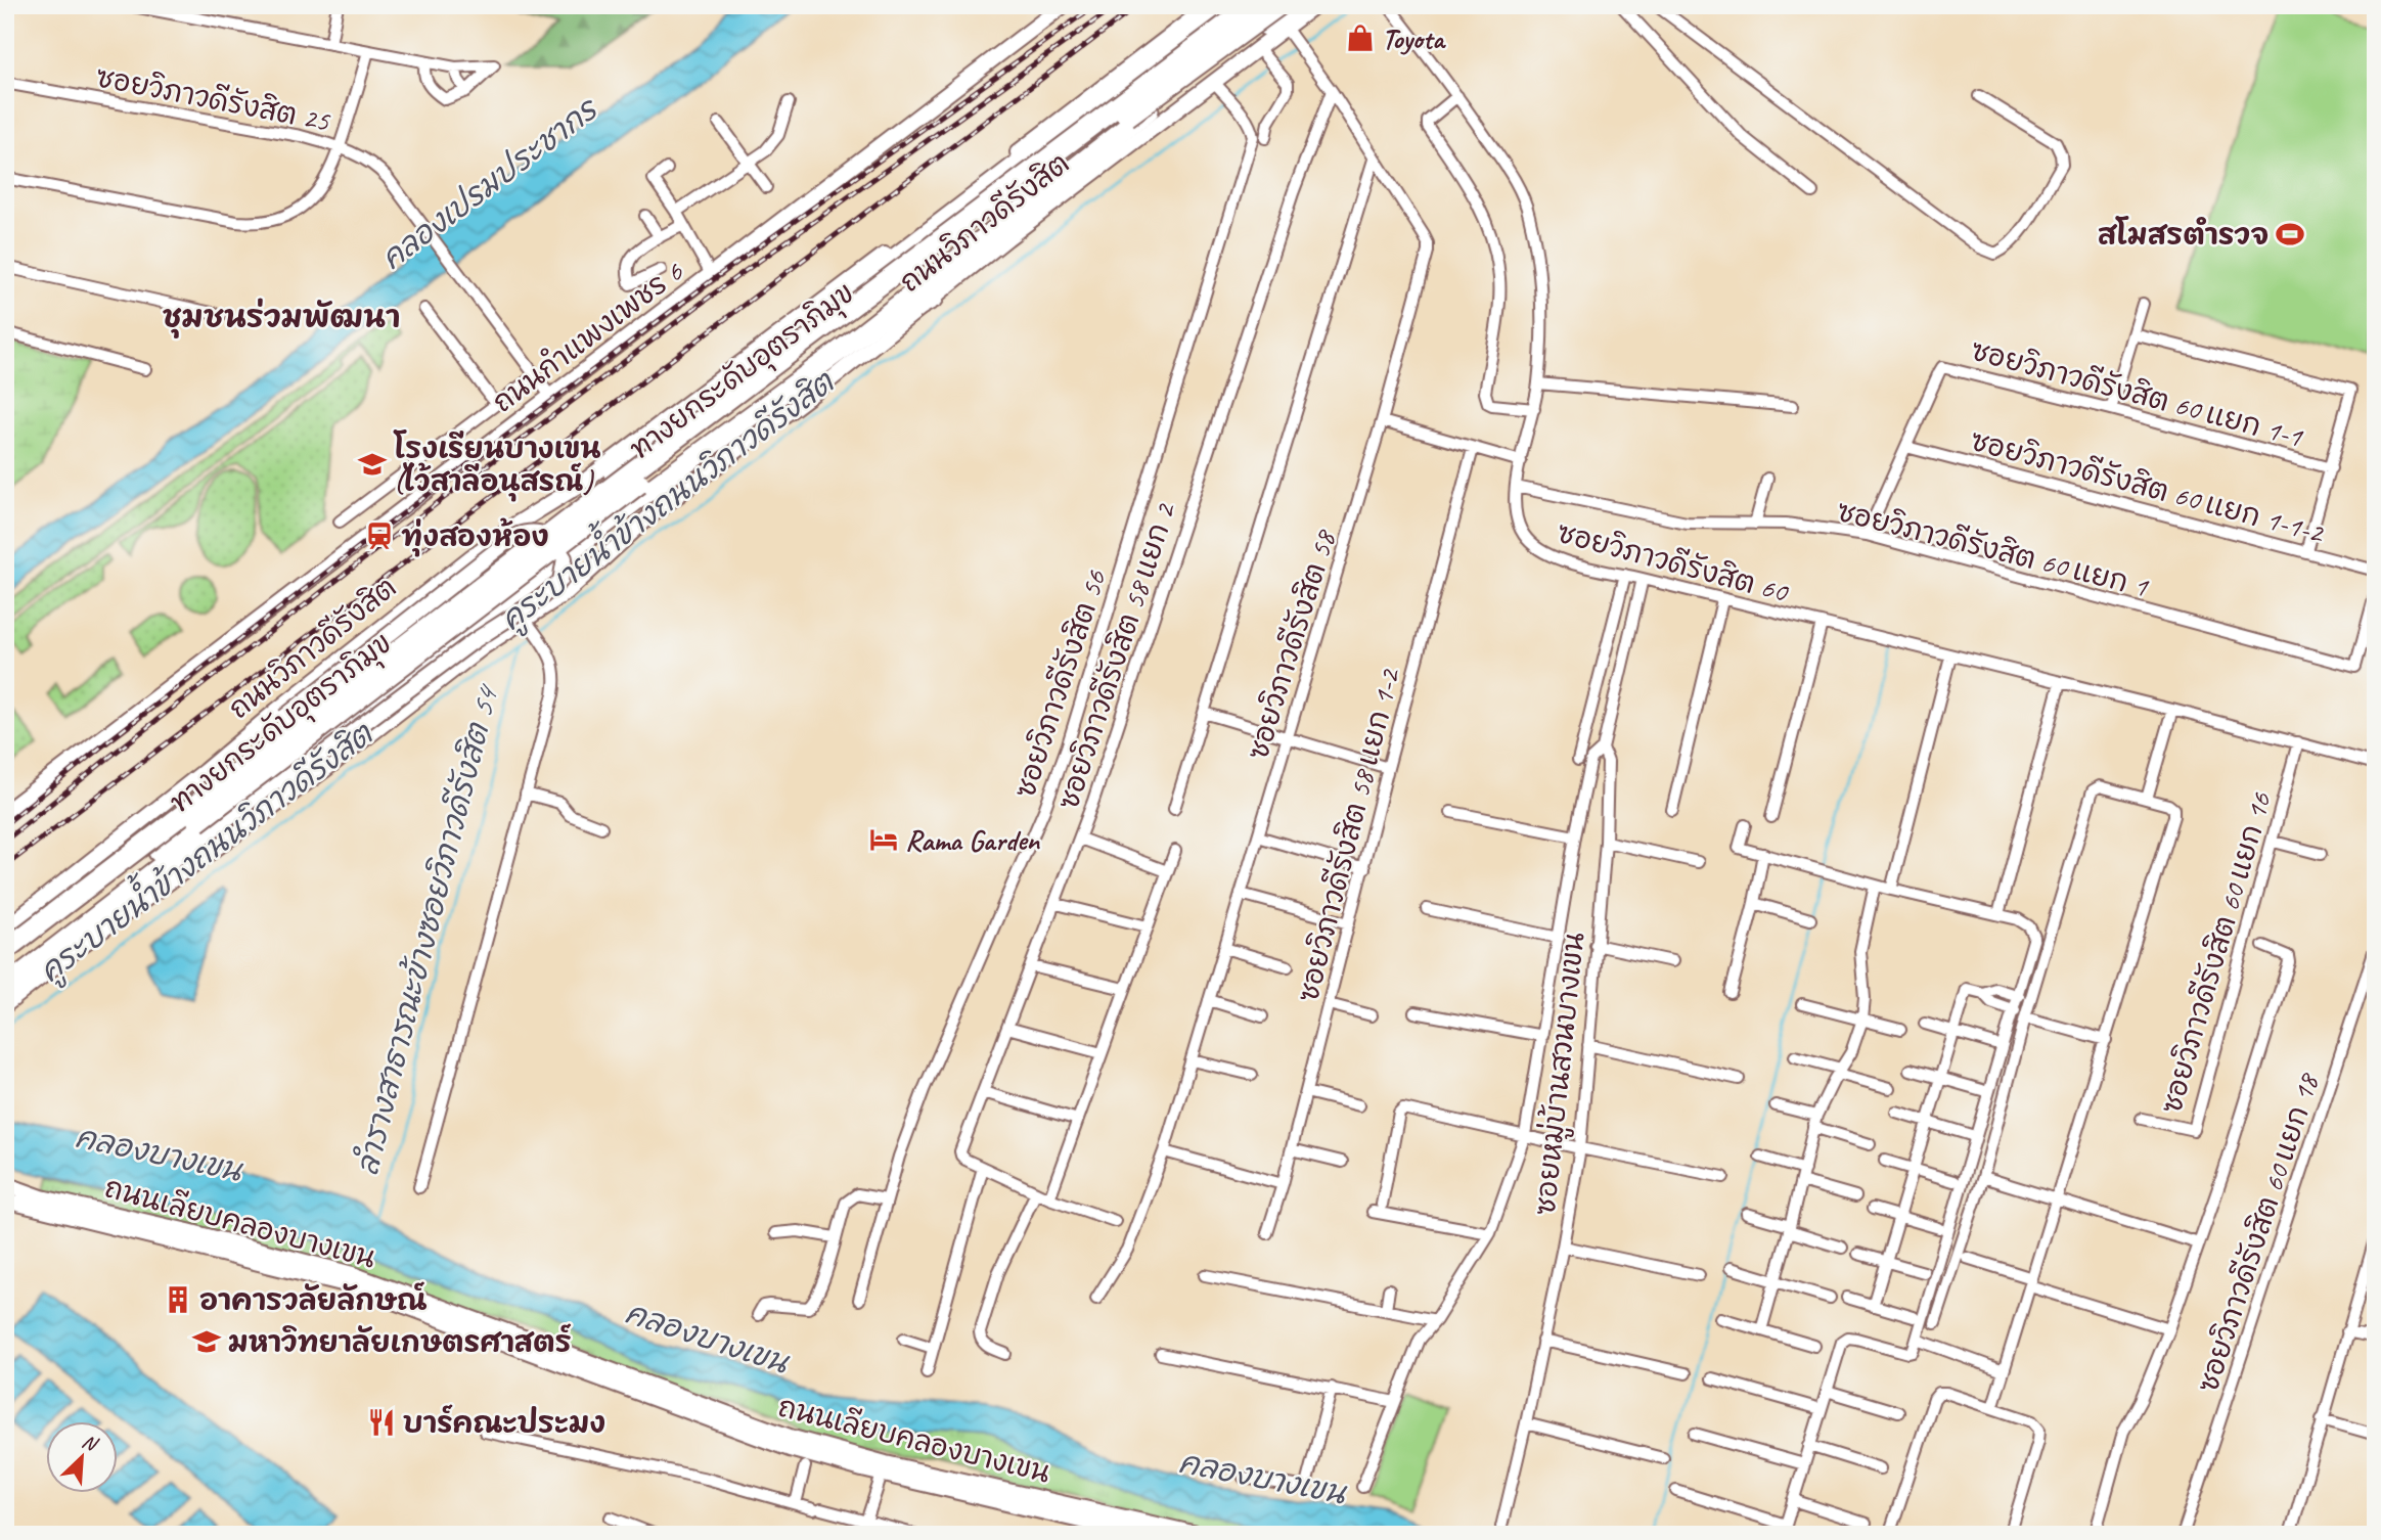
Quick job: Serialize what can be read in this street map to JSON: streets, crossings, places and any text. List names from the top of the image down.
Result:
{
  "streets": {
    "highway": ["ถนนวิภาวดีรังสิต", "ทางยกระดับอุตราภิมุข"],
    "main road": ["ถนนกำแพงเพชร 6", "ถนนเลียบคลองบางเขน"],
    "street": [
      "ซอยวิภาวดีรังสิต 25",
      "ซอยวิภาวดีรังสิต 60 แยก 1-1",
      "ซอยวิภาวดีรังสิต 60 แยก 1-1-2",
      "ซอยวิภาวดีรังสิต 60 แยก 1",
      "ซอยวิภาวดีรังสิต 60",
      "ซอยวิภาวดีรังสิต 58",
      "ซอยวิภาวดีรังสิต 58 แยก 2",
      "ซอยวิภาวดีรังสิต 56",
      "ซอยวิภาวดีรังสิต 58 แยก 1-2",
      "ซอยวิภาวดีรังสิต 60 แยก 16",
      "ซอยหมู่บ้านสวนบางเขน",
      "ซอยวิภาวดีรังสิต 60 แยก 18"
    ]
  },
  "crossings": [
    ["ซอยวิภาวดีรังสิต 25", "ถนนกำแพงเพชร 6"],
    ["ถนนวิภาวดีรังสิต", "ซอยวิภาวดีรังสิต 58"],
    ["ถนนวิภาวดีรังสิต", "ซอยวิภาวดีรังสิต 56"],
    ["ซอยวิภาวดีรังสิต 60 แยก 1-1", "ซอยวิภาวดีรังสิต 60 แยก 1-1-2"],
    ["ซอยวิภาวดีรังสิต 60 แยก 1-1", "ซอยวิภาวดีรังสิต 60 แยก 1"],
    ["ซอยวิภาวดีรังสิต 60 แยก 1", "ซอยวิภาวดีรังสิต 60"],
    ["ซอยวิภาวดีรังสิต 60", "ซอยวิภาวดีรังสิต 60 แยก 16"],
    ["ซอยวิภาวดีรังสิต 60", "ซอยหมู่บ้านสวนบางเขน"],
    ["ซอยวิภาวดีรังสิต 58", "ซอยวิภาวดีรังสิต 58 แยก 2"]
  ],
  "districts": ["ชุมชนร่วมพัฒนา"],
  "water": [
    "คลองเปรมประชากร",
    "คูระบายน้ำข้างถนนวิภาวดีรังสิต",
    "ลำรางสาธารณะข้างซอยวิภาวดีรังสิต 54",
    "คลองบางเขน"
  ],
  "places": {
    "shop": ["Toyota"],
    "sports": ["สโมสรตำรวจ"],
    "school or university": ["โรงเรียนบางเขน (ไว้สาลีอนุสรณ์)", "มหาวิทยาลัยเกษตรศาสตร์"],
    "station": ["ทุ่งสองห้อง"],
    "hotel": ["Rama Garden"],
    "building": ["อาคารวลัยลักษณ์"],
    "restaurant": ["บาร์คณะประมง"]
  },
  "north": "top right"
}
